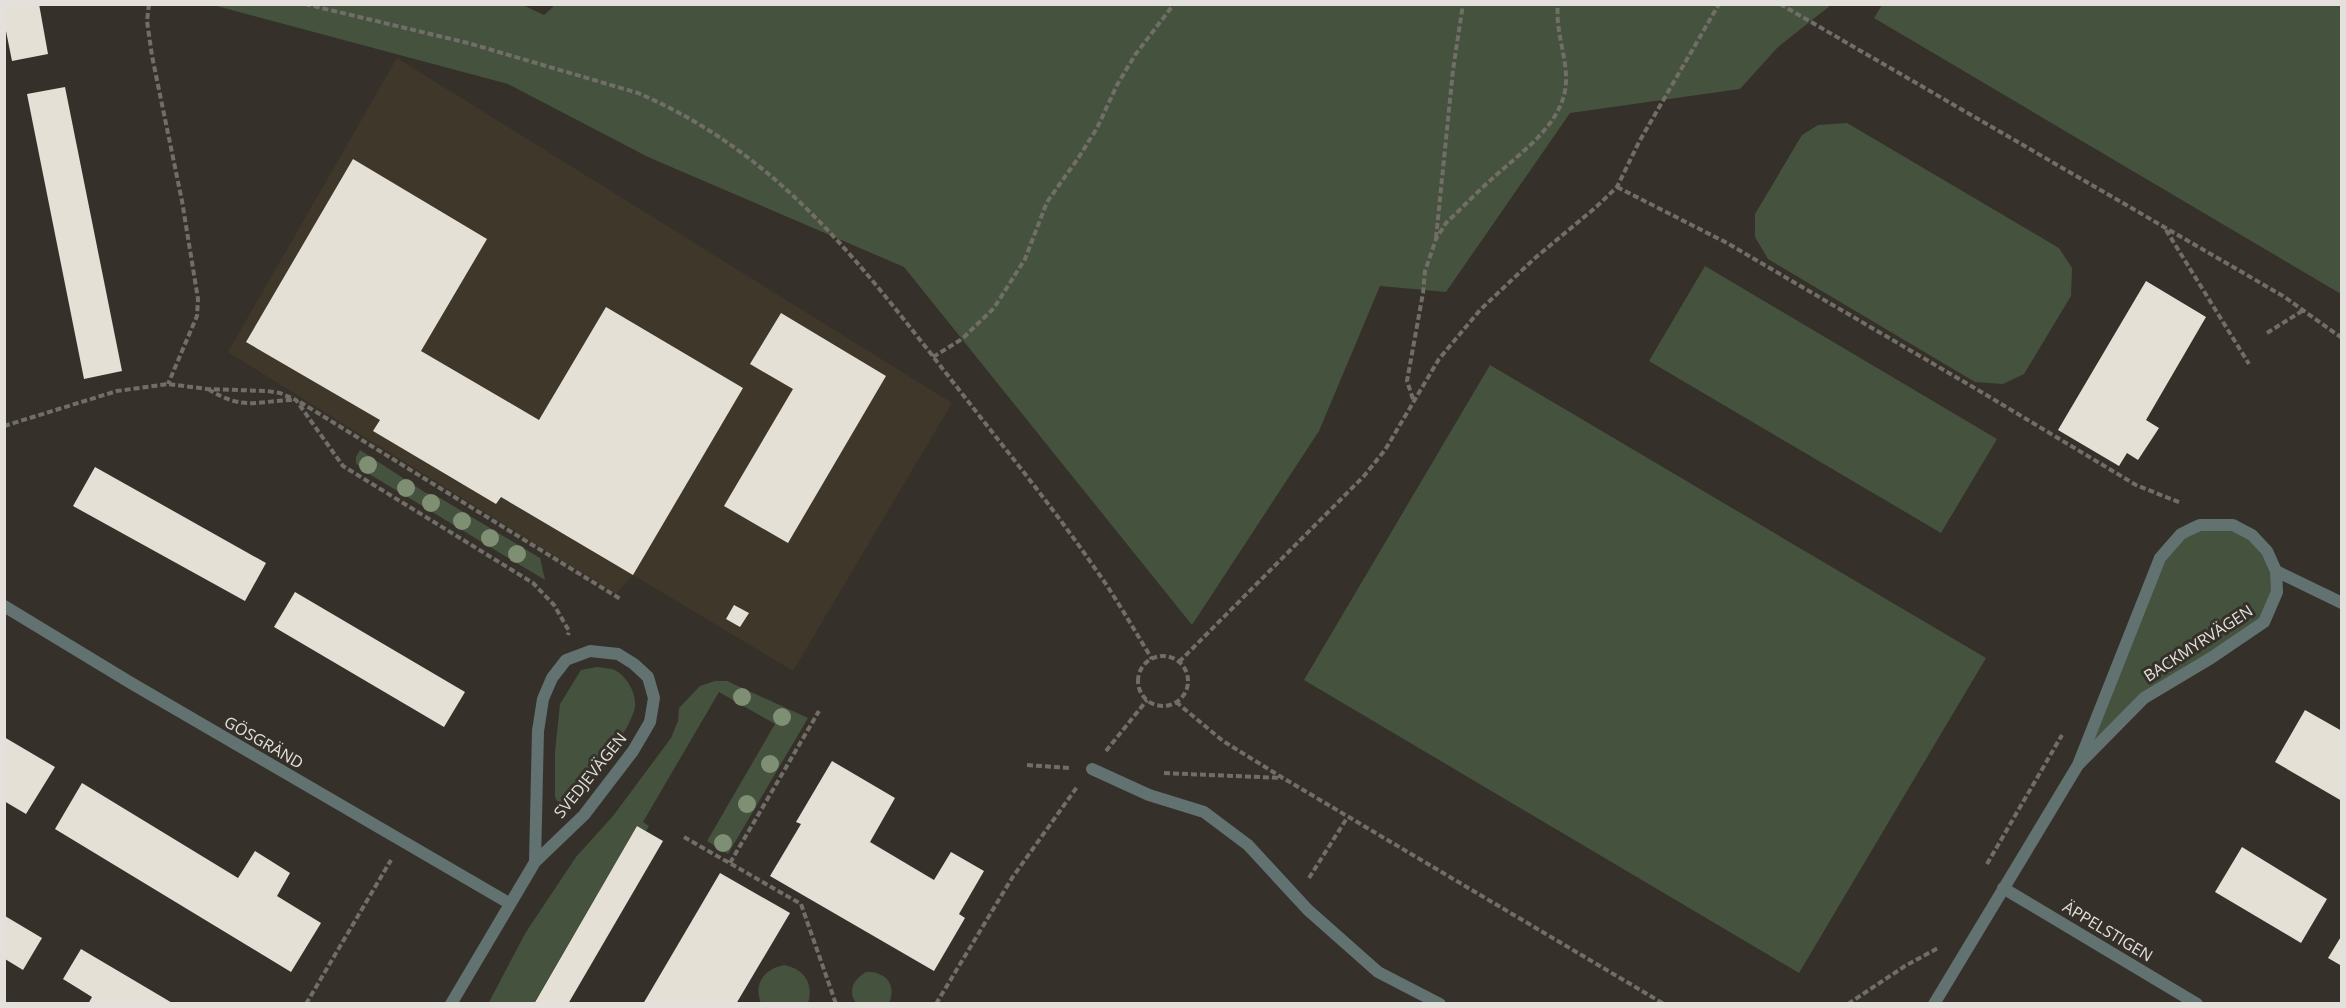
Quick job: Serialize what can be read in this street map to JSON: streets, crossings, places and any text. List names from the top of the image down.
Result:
{
  "streets": {
    "street": [
      "BACKMYRVÄGEN",
      "GÖSGRÄND",
      "SVEDJEVÄGEN",
      "ÄPPELSTIGEN"
    ]
  },
  "crossings": [
    ["BACKMYRVÄGEN", "ÄPPELSTIGEN"],
    ["GÖSGRÄND", "SVEDJEVÄGEN"]
  ]
}
